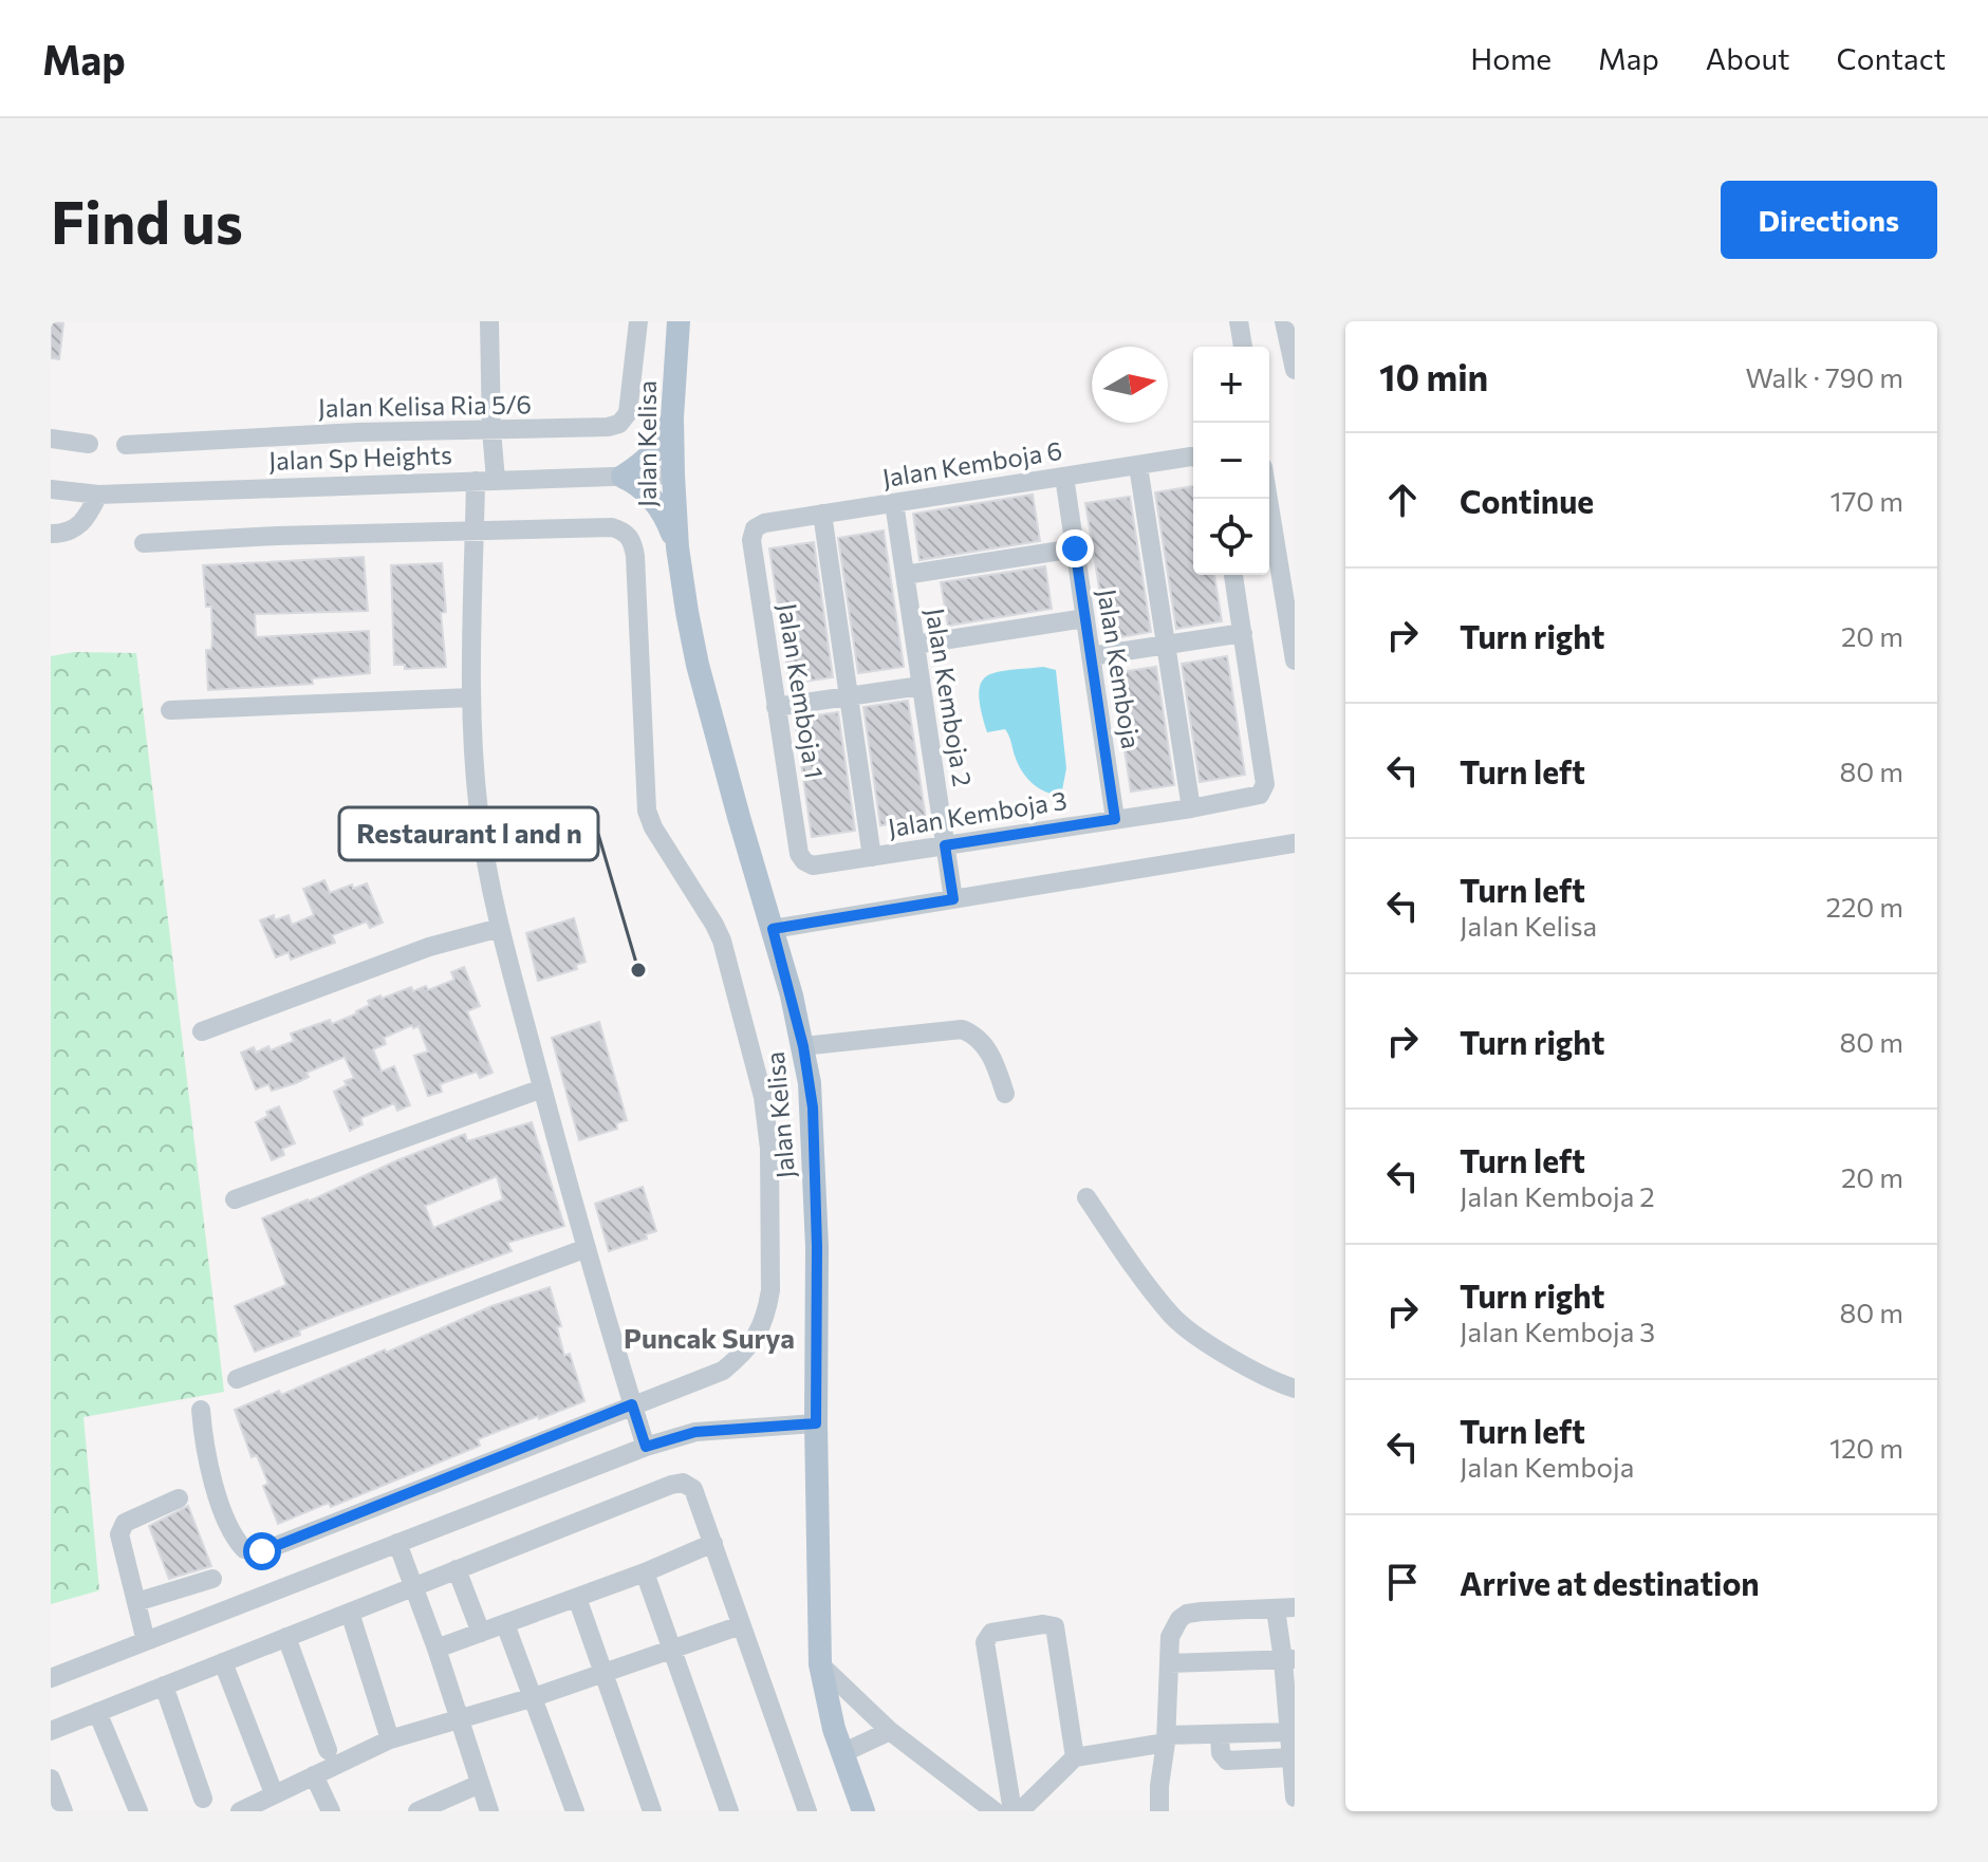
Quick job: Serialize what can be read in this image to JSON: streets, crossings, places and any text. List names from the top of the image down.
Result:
{
  "streets": {
    "main road": ["Jalan Kelisa"],
    "street": [
      "Jalan Kelisa Ria 5/6",
      "Jalan Sp Heights",
      "Jalan Kemboja 6",
      "Jalan Kemboja",
      "Jalan Kemboja 1",
      "Jalan Kemboja 2",
      "Jalan Kemboja 3"
    ]
  },
  "crossings": [
    ["Jalan Kelisa", "Jalan Sp Heights"],
    ["Jalan Kemboja 6", "Jalan Kemboja"],
    ["Jalan Kemboja 6", "Jalan Kemboja 1"],
    ["Jalan Kemboja 6", "Jalan Kemboja 2"],
    ["Jalan Kemboja", "Jalan Kemboja 3"],
    ["Jalan Kemboja 1", "Jalan Kemboja 3"],
    ["Jalan Kemboja 2", "Jalan Kemboja 3"]
  ],
  "districts": ["Puncak Surya"],
  "places": ["Restaurant l and n"],
  "north": "right",
  "page": {
    "header": "Map",
    "nav": [
      "Home",
      "Map",
      "About",
      "Contact"
    ],
    "buttons": "Directions",
    "title": "Find us",
    "heading": ["10 min", "Walk · 790 m"],
    "map_buttons": ["+", "−"],
    "list": [
      ["Continue", "170 m"],
      ["Turn right", "20 m"],
      ["Turn left", "80 m"],
      ["Turn left", "Jalan Kelisa", "220 m"],
      ["Turn right", "80 m"],
      ["Turn left", "Jalan Kemboja 2", "20 m"],
      ["Turn right", "Jalan Kemboja 3", "80 m"],
      ["Turn left", "Jalan Kemboja", "120 m"],
      "Arrive at destination"
    ]
  }
}
